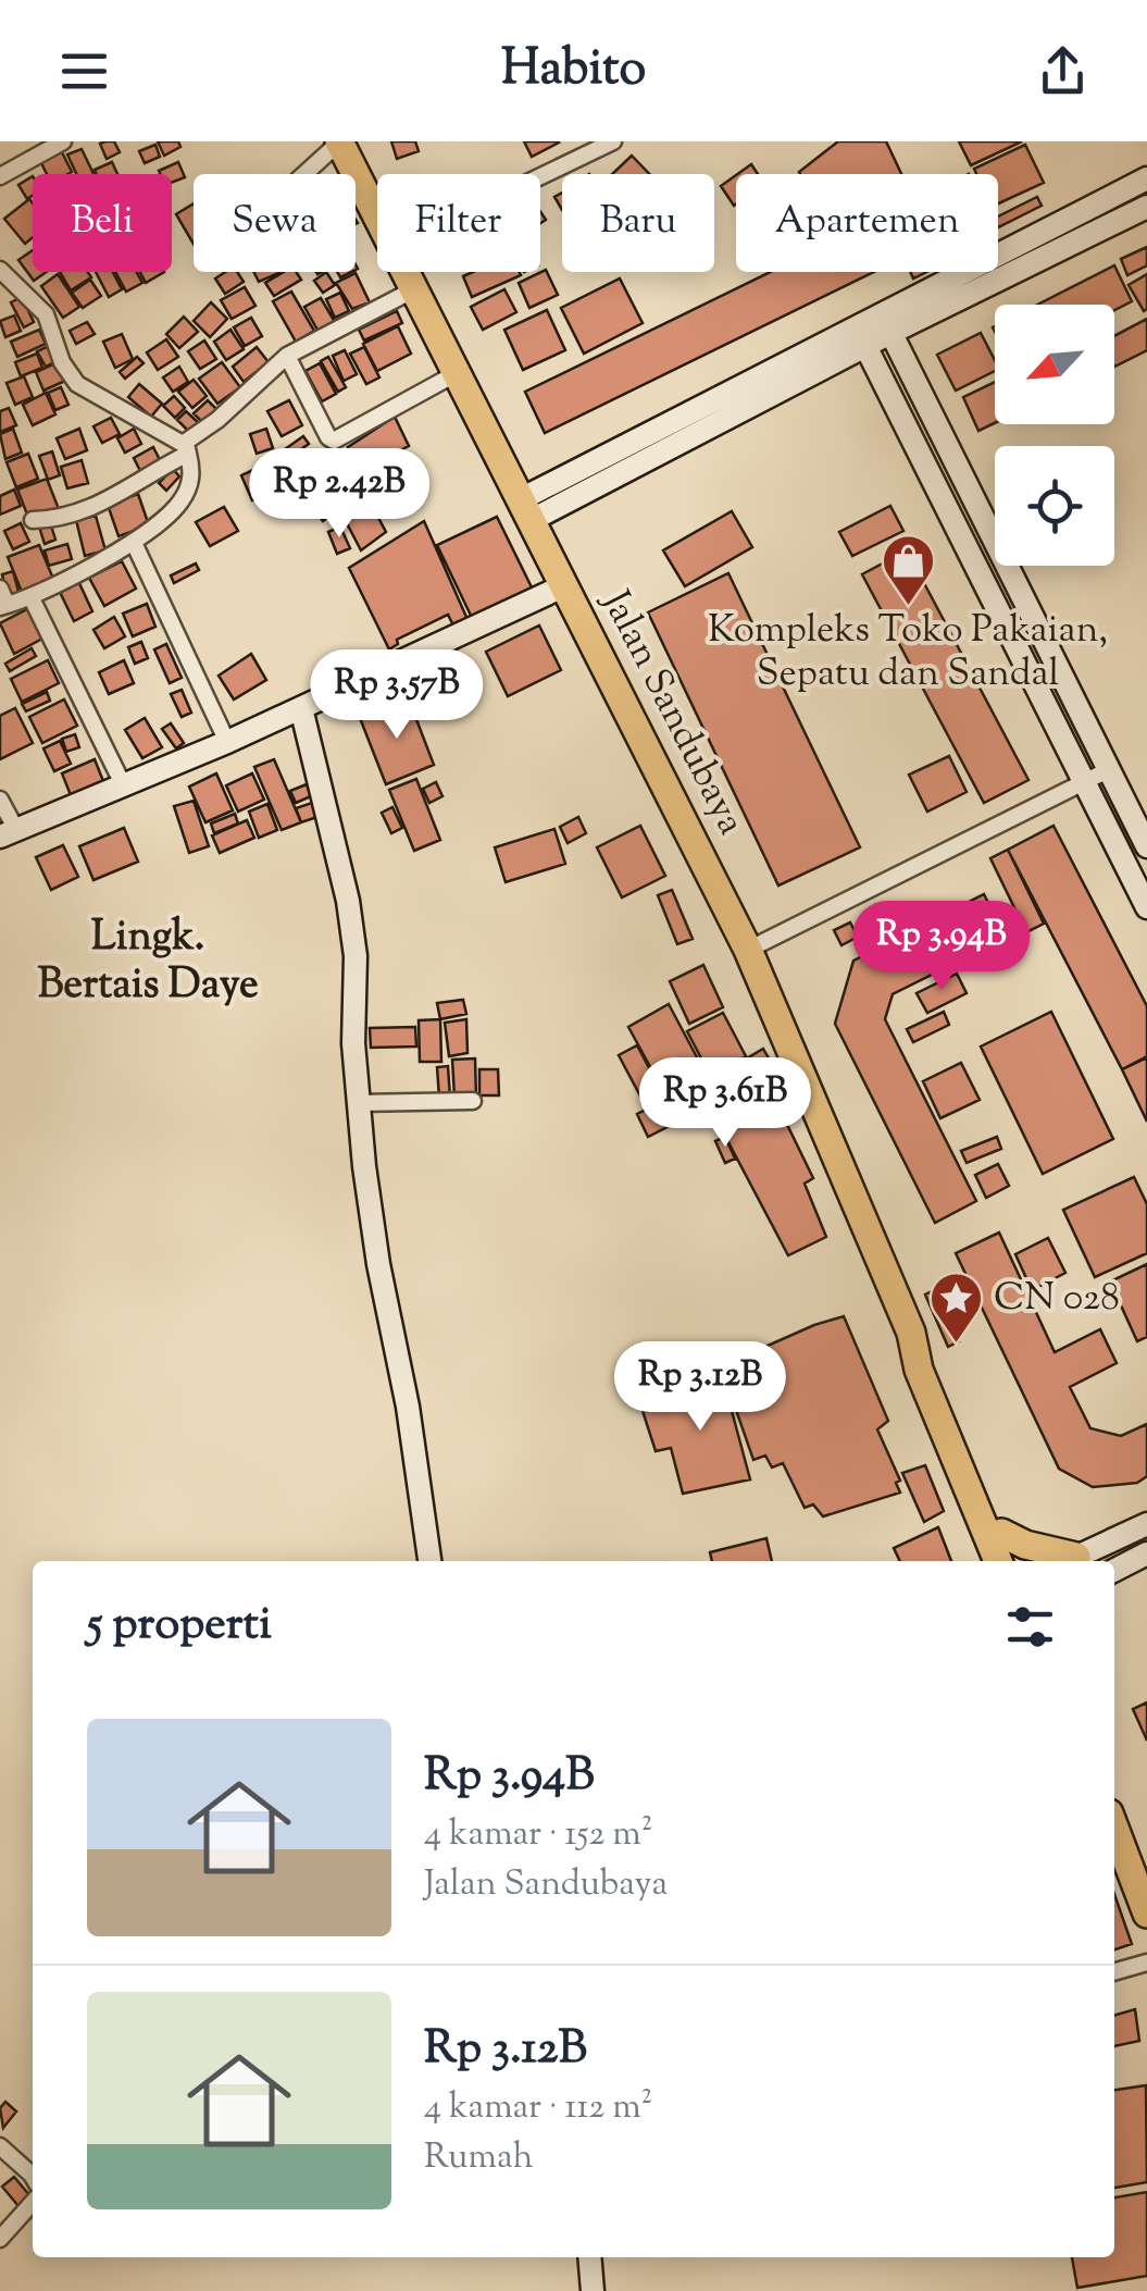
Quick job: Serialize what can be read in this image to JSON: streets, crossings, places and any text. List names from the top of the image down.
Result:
{
  "streets": {
    "highway": ["Jalan Sandubaya"]
  },
  "districts": ["Lingk. Bertais Daye"],
  "places": {
    "shop": ["Kompleks Toko Pakaian, Sepatu dan Sandal"],
    "place": ["CN 028"]
  },
  "north": "bottom left",
  "page": {
    "header": "Habito",
    "chip": [
      "Beli",
      "Sewa",
      "Filter",
      "Baru",
      "Apartemen"
    ],
    "price": [
      "Rp 2.42B",
      "Rp 3.57B",
      "Rp 3.94B",
      "Rp 3.61B",
      "Rp 3.12B"
    ],
    "heading": "5 properti",
    "list": [
      {
        "name": "Rp 3.94B",
        "note": "4 kamar · 152 m² · Jalan Sandubaya"
      },
      {
        "name": "Rp 3.12B",
        "note": "4 kamar · 112 m² · Rumah"
      }
    ]
  }
}
